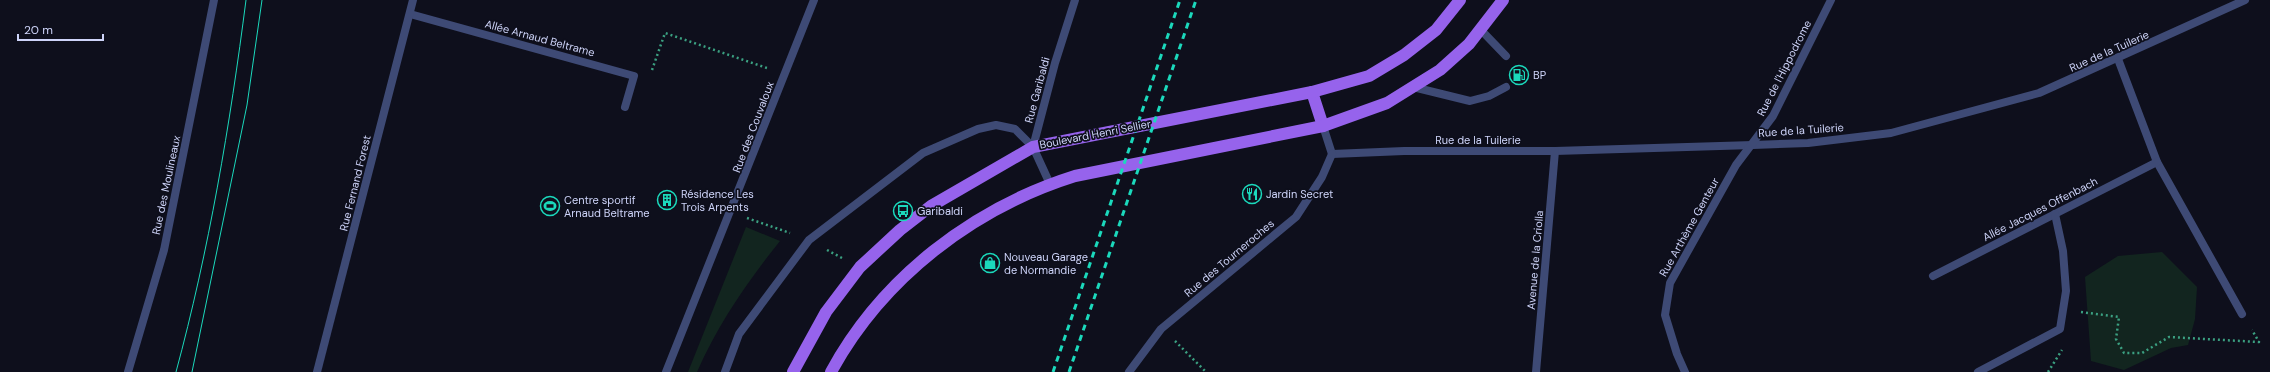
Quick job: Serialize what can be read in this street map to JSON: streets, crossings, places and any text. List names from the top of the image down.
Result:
{
  "streets": {
    "main road": ["Boulevard Henri Sellier"],
    "street": [
      "Allée Arnaud Beltrame",
      "Rue de la Tuilerie",
      "Rue de l'Hippodrome",
      "Rue Garibaldi",
      "Rue des Couvaloux",
      "Rue Fernand Forest",
      "Rue des Moulineaux",
      "Allée Jacques Offenbach",
      "Rue Arthème Genteur",
      "Rue des Tourneroches",
      "Avenue de la Criolla"
    ]
  },
  "crossings": [
    ["Allée Arnaud Beltrame", "Rue Fernand Forest"],
    ["Rue de la Tuilerie", "Rue de l'Hippodrome"],
    ["Rue de la Tuilerie", "Rue Arthème Genteur"],
    ["Rue de la Tuilerie", "Rue des Tourneroches"],
    ["Rue de la Tuilerie", "Avenue de la Criolla"],
    ["Rue de l'Hippodrome", "Rue Arthème Genteur"],
    ["Rue Garibaldi", "Boulevard Henri Sellier"]
  ],
  "places": {
    "fuel station": ["BP"],
    "restaurant": ["Jardin Secret"],
    "building": ["Résidence Les Trois Arpents"],
    "sports": ["Centre sportif Arnaud Beltrame"],
    "bus stop": ["Garibaldi"],
    "shop": ["Nouveau Garage de Normandie"]
  },
  "scale_bar": "20 m"
}
